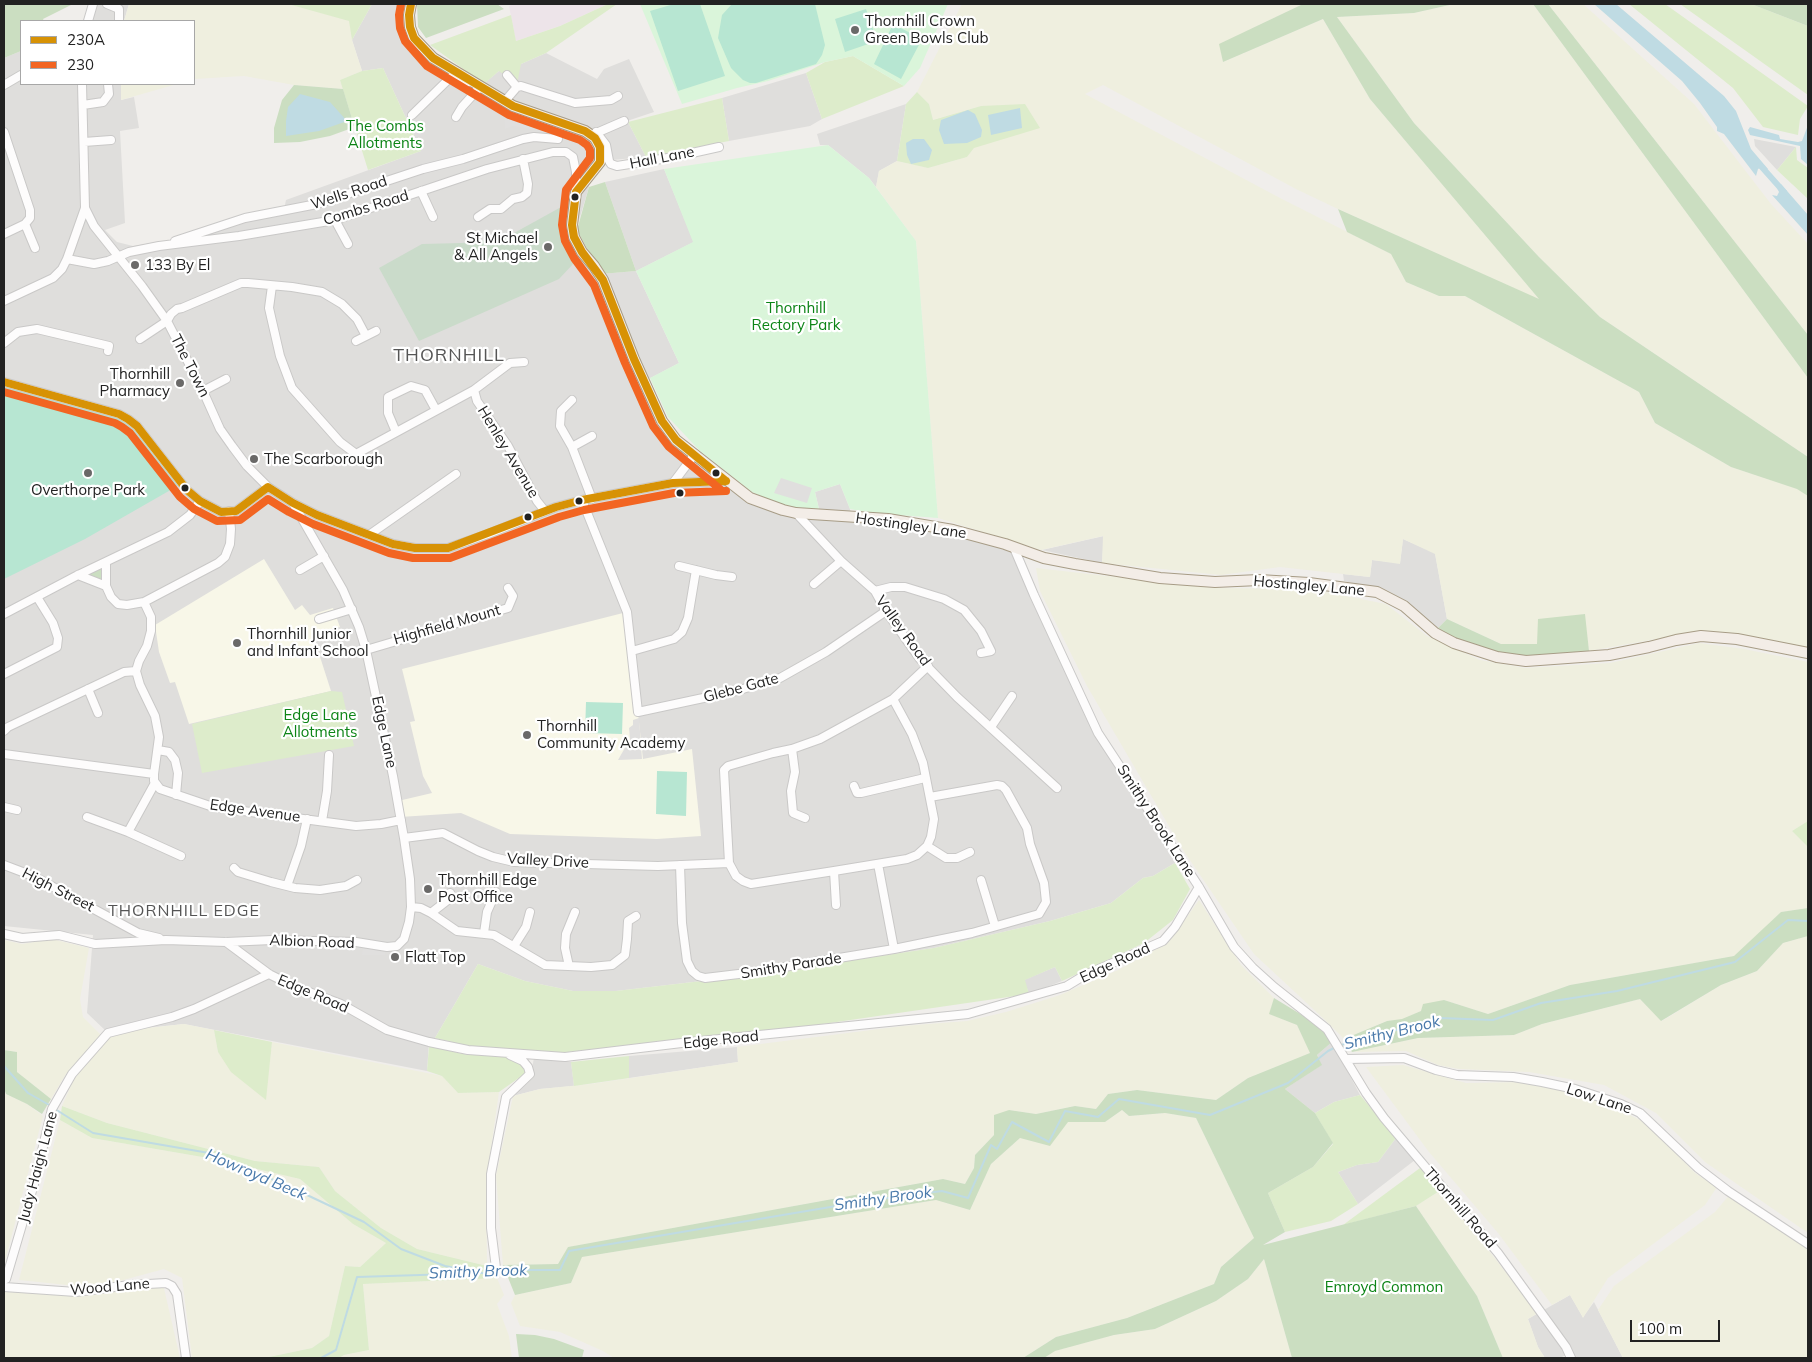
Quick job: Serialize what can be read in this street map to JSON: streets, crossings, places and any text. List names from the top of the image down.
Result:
{
  "streets": {
    "main road": ["Hostingley Lane"],
    "street": [
      "Hall Lane",
      "Wells Road",
      "Combs Road",
      "The Town",
      "Henley Avenue",
      "Highfield Mount",
      "Valley Road",
      "Glebe Gate",
      "Edge Lane",
      "Edge Avenue",
      "Smithy Brook Lane",
      "Valley Drive",
      "High Street",
      "Albion Road",
      "Edge Road",
      "Smithy Parade",
      "Low Lane",
      "Judy Haigh Lane",
      "Thornhill Road",
      "Wood Lane"
    ]
  },
  "crossings": [
    ["Wells Road", "Combs Road"],
    ["Combs Road", "The Town"],
    ["Combs Road", "Hostingley Lane"],
    ["The Town", "Henley Avenue"],
    ["The Town", "Hostingley Lane"],
    ["The Town", "Edge Lane"],
    ["Hostingley Lane", "Valley Road"],
    ["Hostingley Lane", "Smithy Brook Lane"],
    ["Highfield Mount", "Edge Lane"],
    ["Valley Road", "Glebe Gate"],
    ["Edge Lane", "Edge Avenue"],
    ["Edge Lane", "Valley Drive"],
    ["Edge Lane", "Albion Road"],
    ["Smithy Brook Lane", "Edge Road"],
    ["Smithy Brook Lane", "Low Lane"],
    ["Smithy Brook Lane", "Thornhill Road"],
    ["Valley Drive", "Smithy Parade"],
    ["High Street", "Albion Road"],
    ["Albion Road", "Edge Road"],
    ["Edge Road", "Judy Haigh Lane"],
    ["Low Lane", "Thornhill Road"],
    ["Judy Haigh Lane", "Wood Lane"]
  ],
  "districts": ["THORNHILL", "THORNHILL EDGE"],
  "water": ["Smithy Brook", "Howroyd Beck"],
  "parks": [
    "The Combs Allotments",
    "Thornhill Rectory Park",
    "Edge Lane Allotments",
    "Emroyd Common"
  ],
  "places": [
    "Thornhill Crown Green Bowls Club",
    "St Michael & All Angels",
    "133 By El",
    "Thornhill Pharmacy",
    "The Scarborough",
    "Overthorpe Park",
    "Thornhill Junior and Infant School",
    "Thornhill Community Academy",
    "Thornhill Edge Post Office",
    "Flatt Top"
  ],
  "lines": ["transit line 230A", "transit line 230"],
  "legend": ["230A", "230"],
  "scale_bar": "100 m"
}
